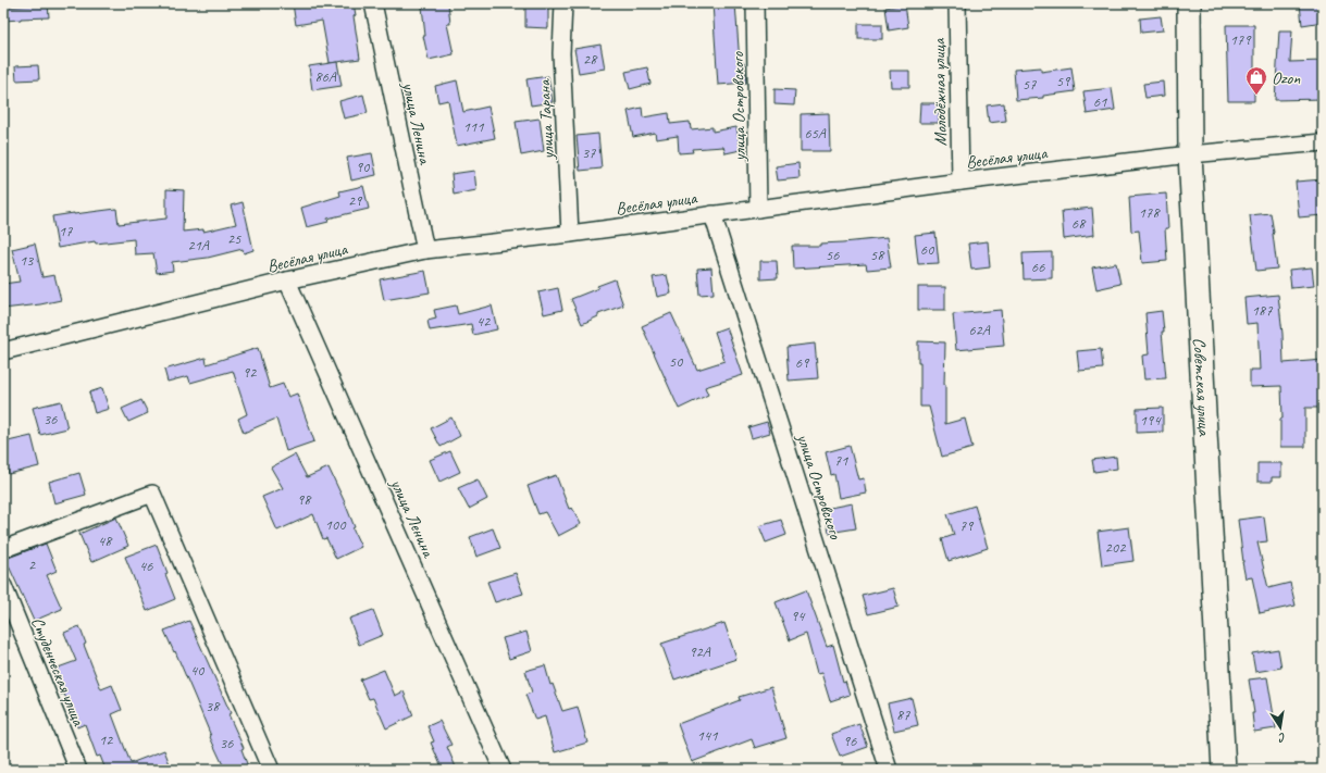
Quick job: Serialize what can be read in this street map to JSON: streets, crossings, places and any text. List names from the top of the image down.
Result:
{
  "streets": {
    "main road": ["Советская улица"],
    "street": [
      "Молодёжная улица",
      "улица Островского",
      "улица Тарана",
      "улица Ленина",
      "Весёлая улица",
      "Студенческая улица"
    ]
  },
  "crossings": [
    ["Молодёжная улица", "Весёлая улица"],
    ["улица Островского", "Весёлая улица"],
    ["улица Тарана", "Весёлая улица"],
    ["улица Ленина", "Весёлая улица"],
    ["Весёлая улица", "Советская улица"]
  ],
  "places": {
    "shop": ["Ozon"]
  },
  "house_numbers": [
    "179",
    "28",
    "86А",
    "59",
    "57",
    "61",
    "111",
    "65А",
    "37",
    "90",
    "29",
    "178",
    "68",
    "17",
    "25",
    "21А",
    "60",
    "56",
    "58",
    "13",
    "66",
    "187",
    "42",
    "62А",
    "50",
    "69",
    "92",
    "36",
    "194",
    "71",
    "98",
    "100",
    "79",
    "48",
    "202",
    "2",
    "46",
    "94",
    "92А",
    "40",
    "38",
    "87",
    "141",
    "12",
    "96",
    "36"
  ],
  "north": "bottom"
}
